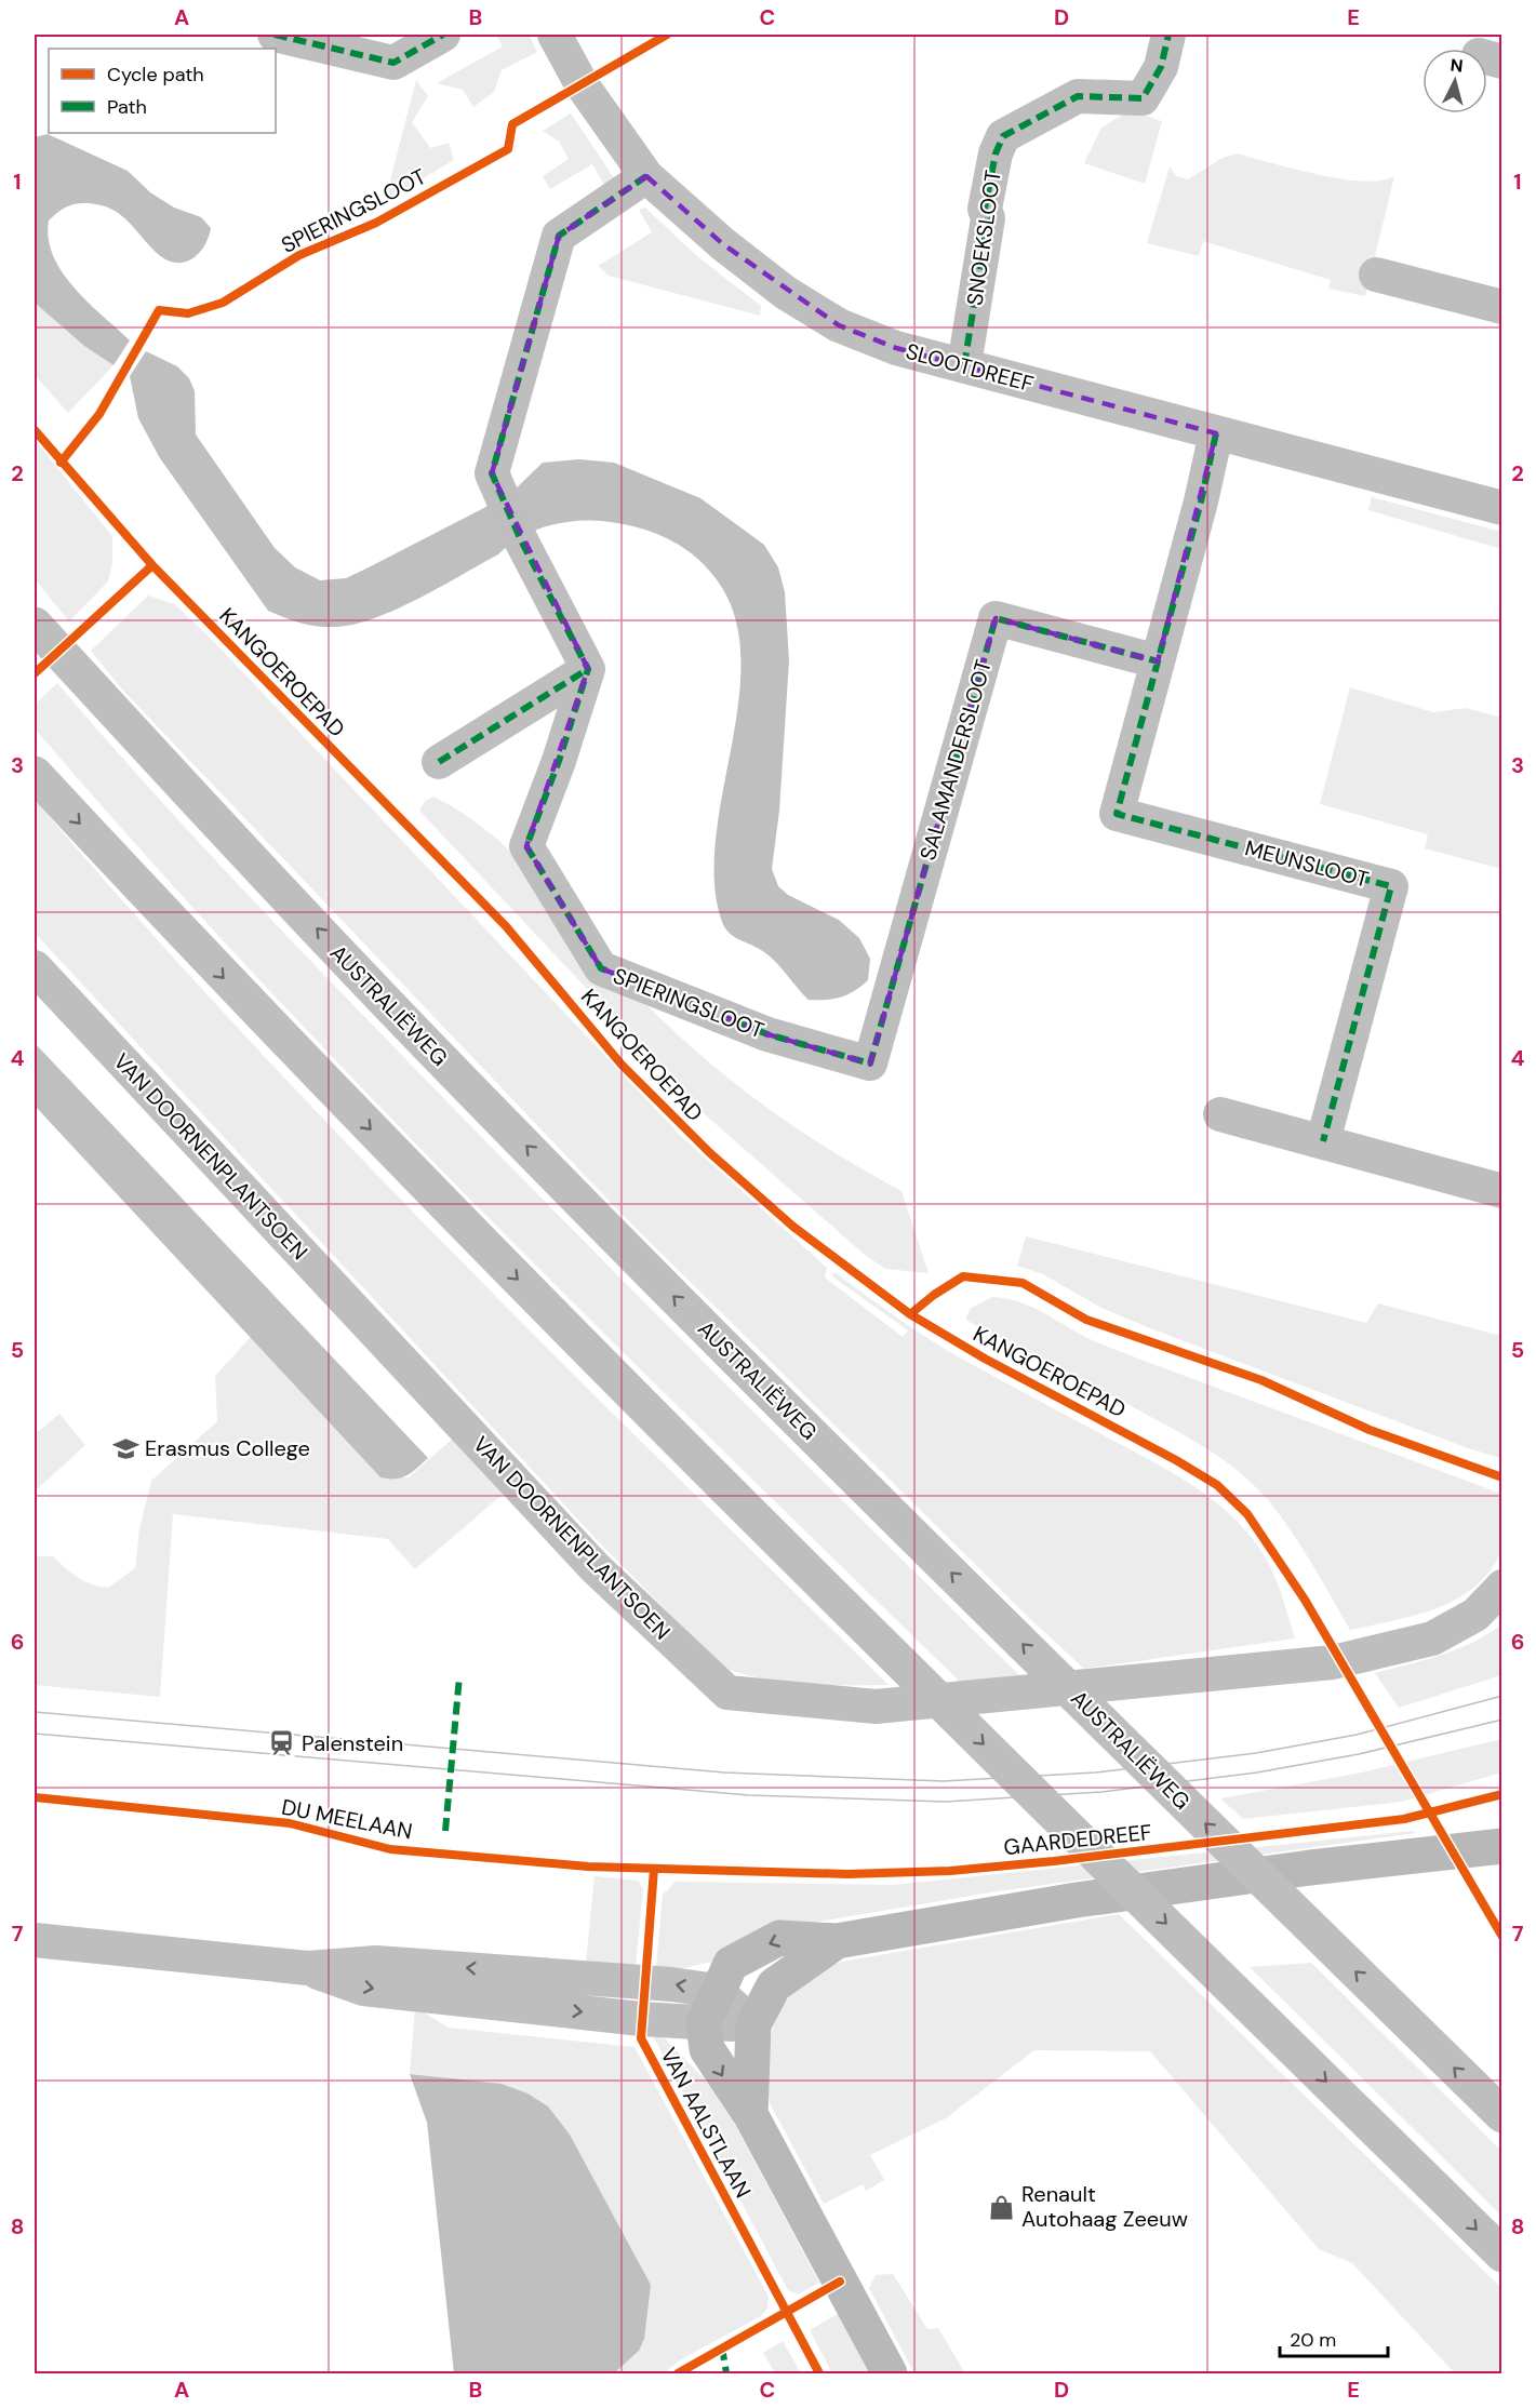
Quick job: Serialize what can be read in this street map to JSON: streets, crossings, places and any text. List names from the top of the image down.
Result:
{
  "streets": {
    "main road": ["AUSTRALIËWEG"],
    "street": [
      "SPIERINGSLOOT",
      "SNOEKSLOOT",
      "SLOOTDREEF",
      "SALAMANDERSLOOT",
      "MEUNSLOOT",
      "VAN DOORNENPLANTSOEN",
      "VAN AALSTLAAN"
    ],
    "cycle path": ["KANGOEROEPAD", "DU MEELAAN"]
  },
  "crossings": [
    ["SPIERINGSLOOT", "SALAMANDERSLOOT"],
    ["SNOEKSLOOT", "SLOOTDREEF"],
    ["SALAMANDERSLOOT", "MEUNSLOOT"]
  ],
  "places": {
    "school or university": ["Erasmus College"],
    "station": ["Palenstein"],
    "shop": ["Renault Autohaag Zeeuw"]
  },
  "legend": ["Cycle path", "Path"],
  "scale_bar": "20 m",
  "north": "top",
  "grid": {
    "columns": [
      "A",
      "B",
      "C",
      "D",
      "E"
    ],
    "rows": [
      "1",
      "2",
      "3",
      "4",
      "5",
      "6",
      "7",
      "8"
    ]
  }
}
